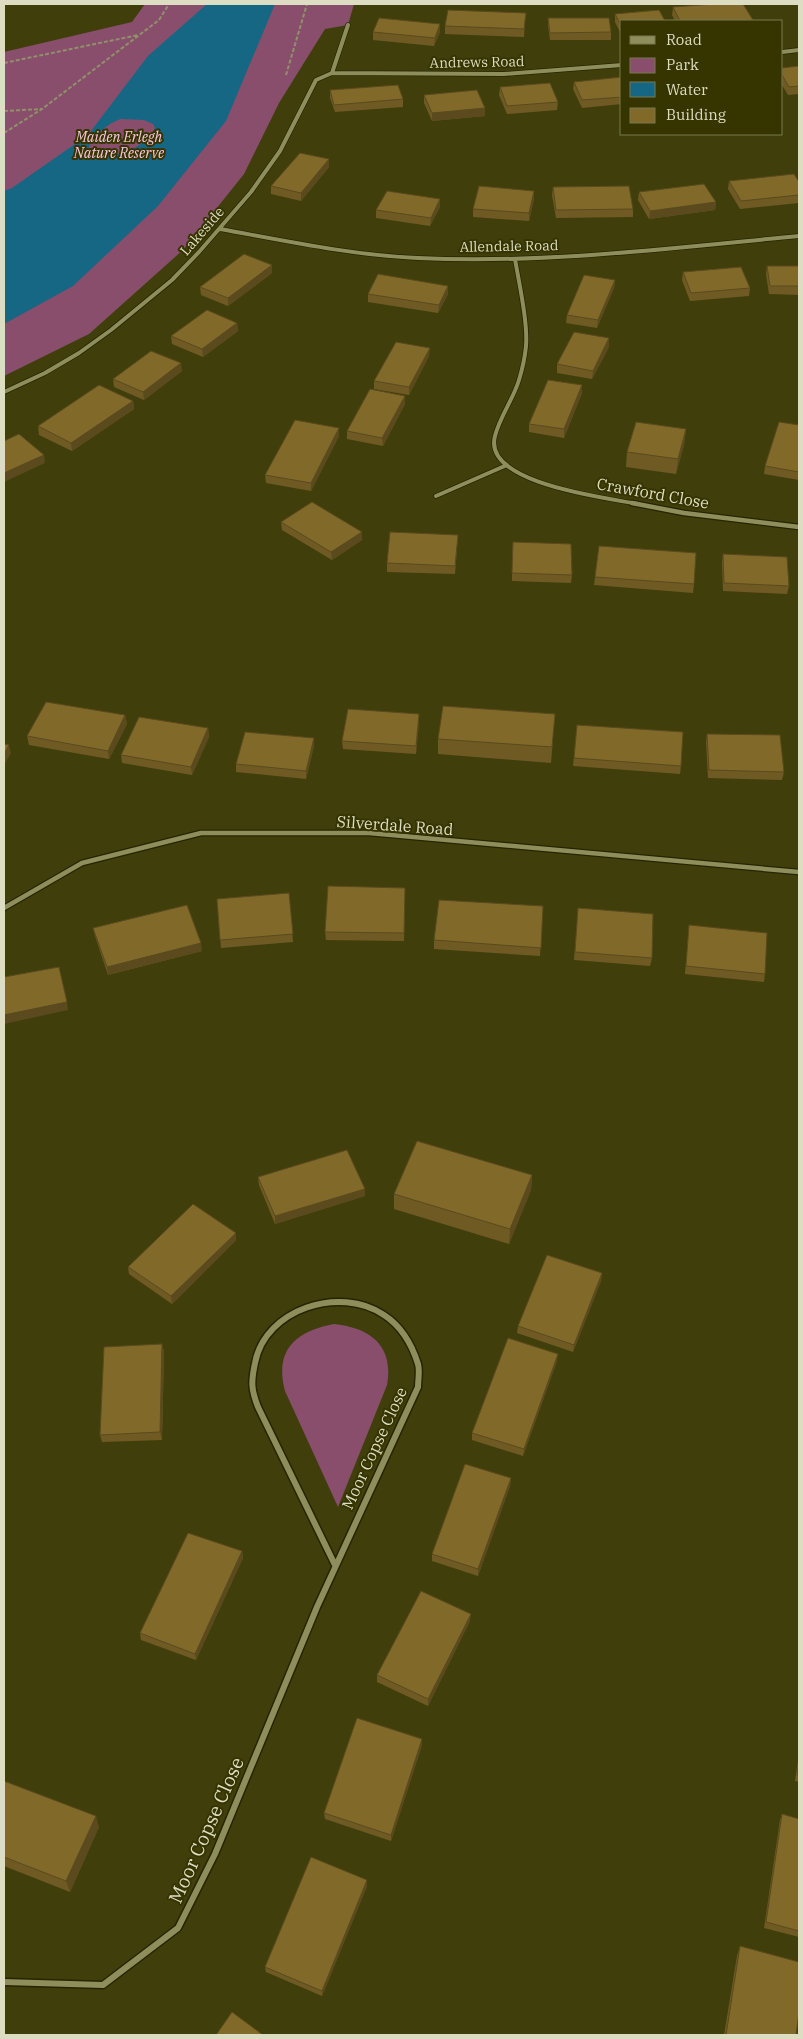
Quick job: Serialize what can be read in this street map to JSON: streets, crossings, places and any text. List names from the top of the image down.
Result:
{
  "streets": {
    "street": [
      "Andrews Road",
      "Lakeside",
      "Allendale Road",
      "Crawford Close",
      "Silverdale Road",
      "Moor Copse Close"
    ]
  },
  "crossings": [
    ["Andrews Road", "Lakeside"],
    ["Lakeside", "Allendale Road"],
    ["Allendale Road", "Crawford Close"]
  ],
  "parks": ["Maiden Erlegh Nature Reserve"],
  "legend": [
    "Road",
    "Park",
    "Water",
    "Building"
  ]
}
